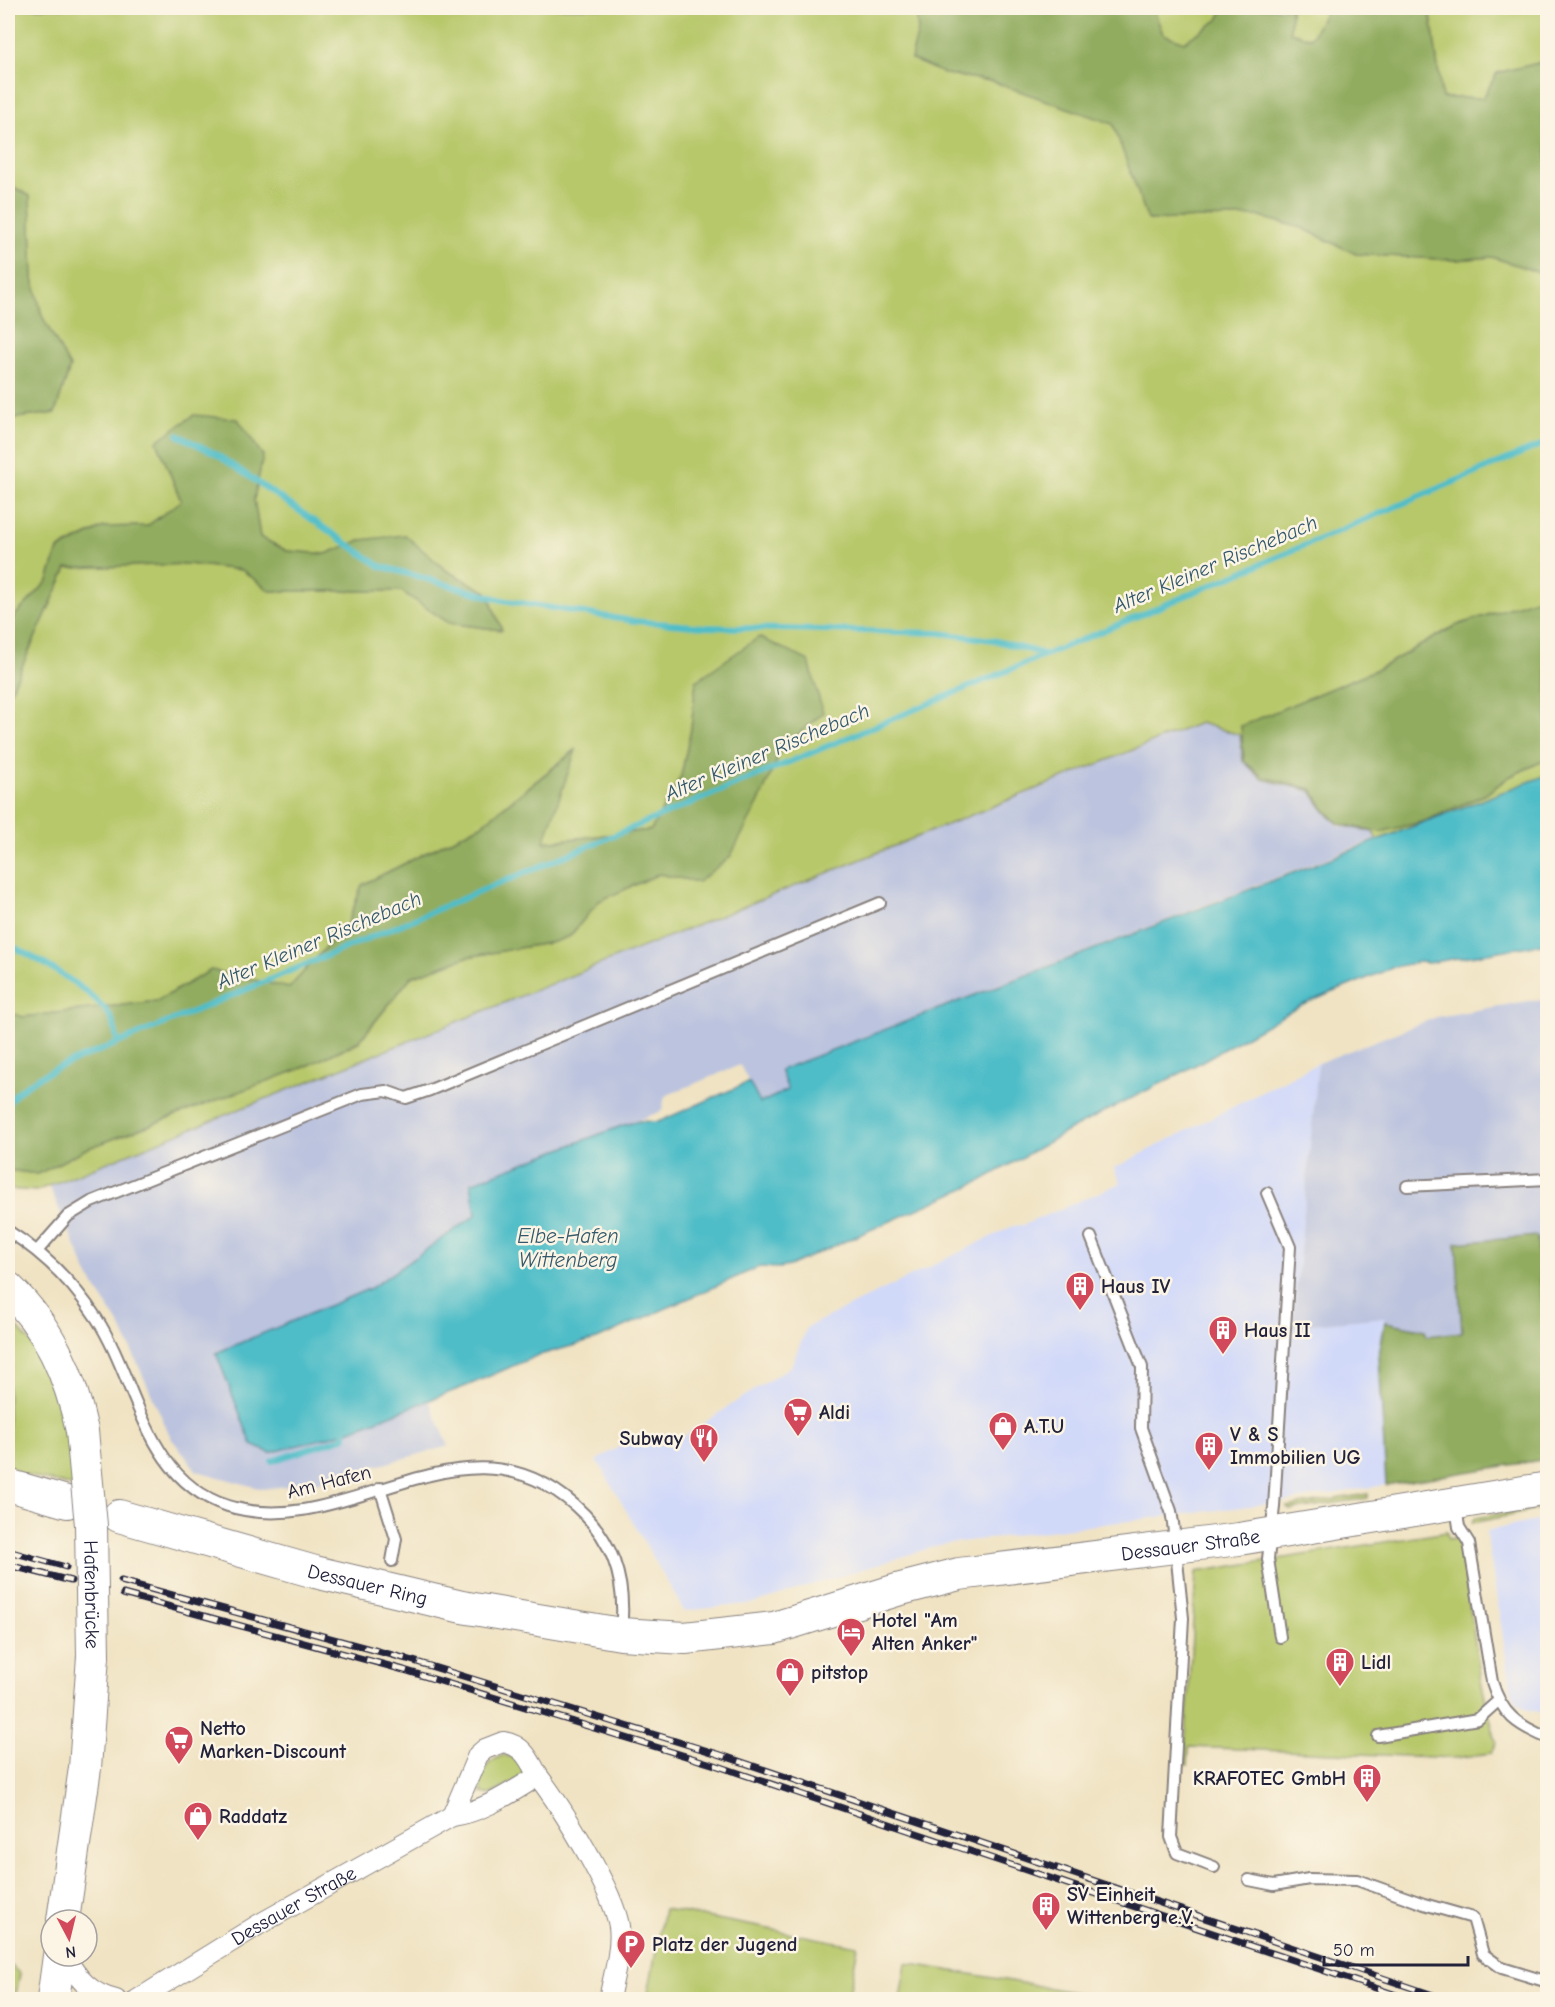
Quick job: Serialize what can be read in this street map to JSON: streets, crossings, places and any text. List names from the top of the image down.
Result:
{
  "streets": {
    "main road": ["Dessauer Straße", "Dessauer Ring", "Hafenbrücke"],
    "lane": ["Am Hafen"]
  },
  "crossings": [
    ["Am Hafen", "Dessauer Straße"],
    ["Am Hafen", "Dessauer Ring"],
    ["Dessauer Straße", "Dessauer Ring"]
  ],
  "water": ["Alter Kleiner Rischebach", "Elbe-Hafen Wittenberg"],
  "places": {
    "building": [
      "Haus IV",
      "Haus II",
      "V & S Immobilien UG",
      "Lidl",
      "KRAFOTEC GmbH",
      "SV Einheit Wittenberg e.V."
    ],
    "supermarket": ["Aldi", "Netto Marken-Discount"],
    "shop": ["A.T.U", "pitstop", "Raddatz"],
    "restaurant": ["Subway"],
    "hotel": ["Hotel \"Am Alten Anker\""],
    "parking": ["Platz der Jugend"]
  },
  "scale_bar": "50 m",
  "north": "bottom"
}
